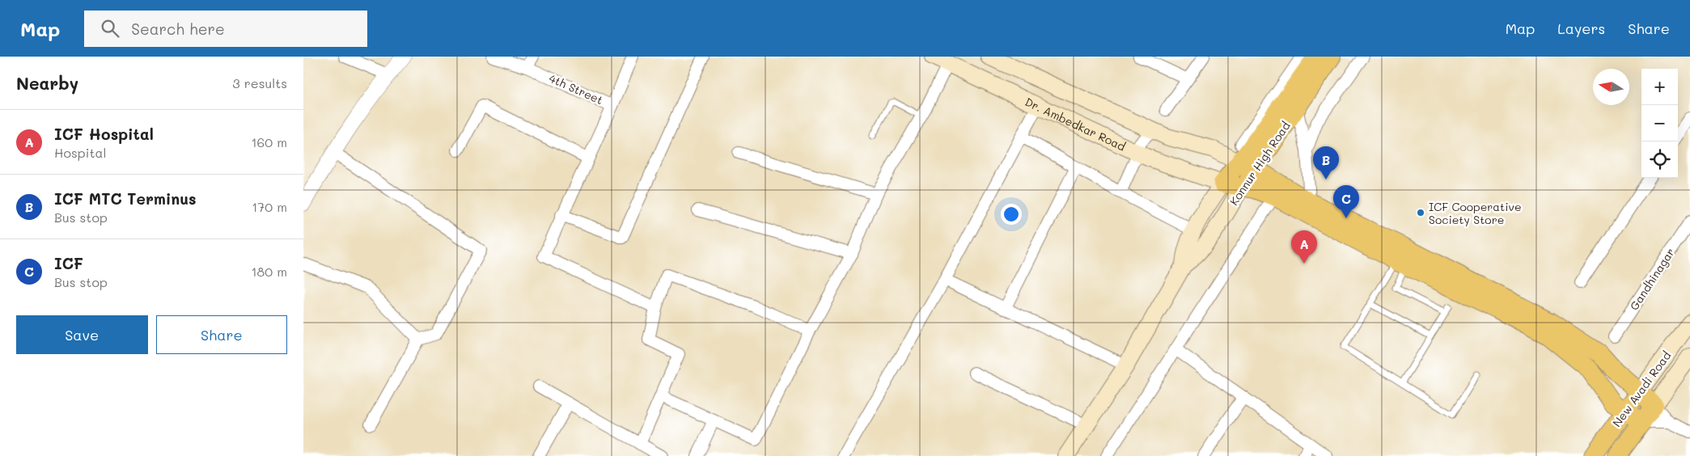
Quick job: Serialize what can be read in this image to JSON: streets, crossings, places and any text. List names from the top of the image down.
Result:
{
  "streets": {
    "main road": ["Dr. Ambedkar Road", "Konnur High Road", "New Avadi Road"],
    "street": ["4th Street", "Gandhinagar"]
  },
  "crossings": [
    ["Dr. Ambedkar Road", "Konnur High Road"]
  ],
  "places": ["ICF Cooperative Society Store"],
  "north": "left",
  "page": {
    "header": "Map",
    "search": "Search here",
    "nav": ["Map", "Layers", "Share"],
    "heading": ["Nearby", "3 results"],
    "map_buttons": ["+", "−"],
    "list": [
      {
        "mark": "A",
        "name": "ICF Hospital",
        "note": "Hospital",
        "value": "160 m"
      },
      {
        "mark": "B",
        "name": "ICF MTC Terminus",
        "note": "Bus stop",
        "value": "170 m"
      },
      {
        "mark": "C",
        "name": "ICF",
        "note": "Bus stop",
        "value": "180 m"
      }
    ],
    "pins": ["B", "C", "A"],
    "buttons": ["Save", "Share"]
  }
}
